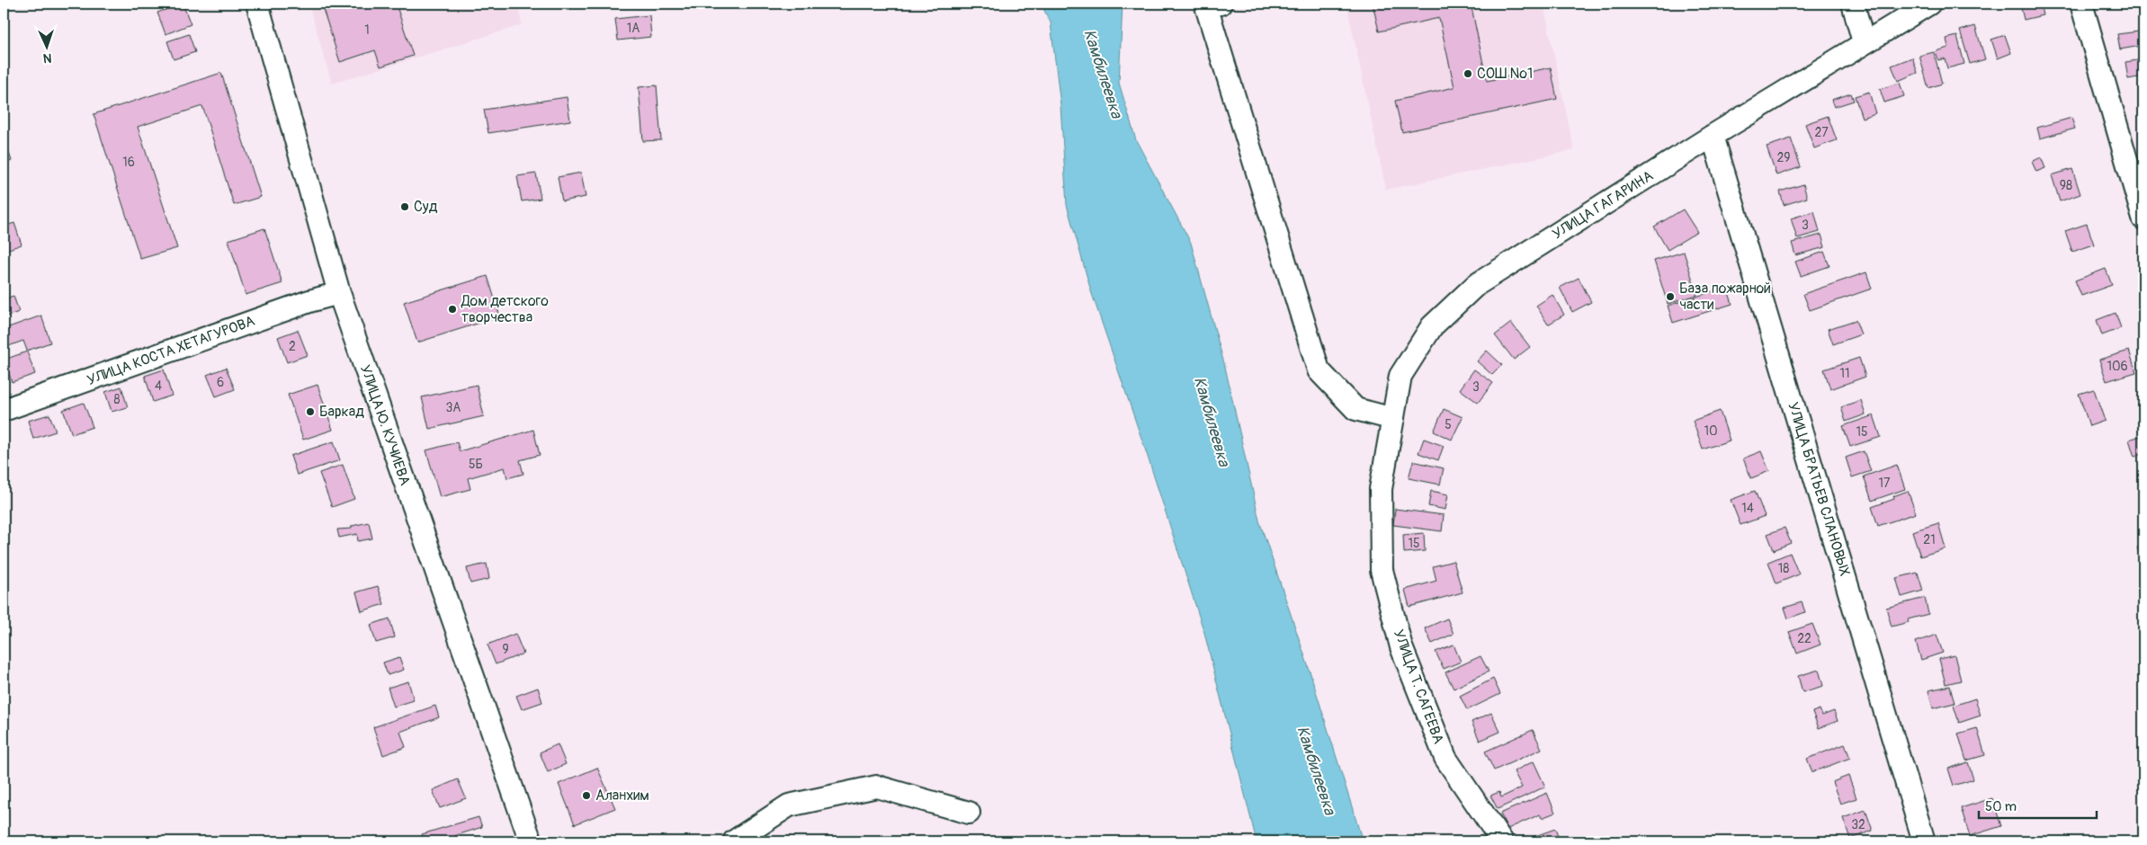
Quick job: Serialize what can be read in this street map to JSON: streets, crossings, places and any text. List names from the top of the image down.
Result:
{
  "streets": {
    "street": [
      "УЛИЦА ГАГАРИНА",
      "УЛИЦА КОСТА ХЕТАГУРОВА",
      "УЛИЦА Ю. КУЧИЕВА",
      "УЛИЦА БРАТЬЕВ СЛАНОВЫХ",
      "УЛИЦА Т. САГЕЕВА"
    ]
  },
  "crossings": [
    ["УЛИЦА ГАГАРИНА", "УЛИЦА БРАТЬЕВ СЛАНОВЫХ"],
    ["УЛИЦА ГАГАРИНА", "УЛИЦА Т. САГЕЕВА"],
    ["УЛИЦА КОСТА ХЕТАГУРОВА", "УЛИЦА Ю. КУЧИЕВА"]
  ],
  "water": ["Камбилеевка"],
  "places": [
    "СОШ №1",
    "Суд",
    "База пожарной части",
    "Дом детского творчества",
    "Баркад",
    "Аланхим"
  ],
  "house_numbers": [
    "1А",
    "1",
    "27",
    "29",
    "16",
    "98",
    "3",
    "2",
    "106",
    "11",
    "6",
    "4",
    "3",
    "8",
    "3А",
    "5",
    "10",
    "15",
    "5Б",
    "17",
    "14",
    "21",
    "15",
    "18",
    "22",
    "9",
    "32"
  ],
  "scale_bar": "50 m",
  "north": "bottom"
}
